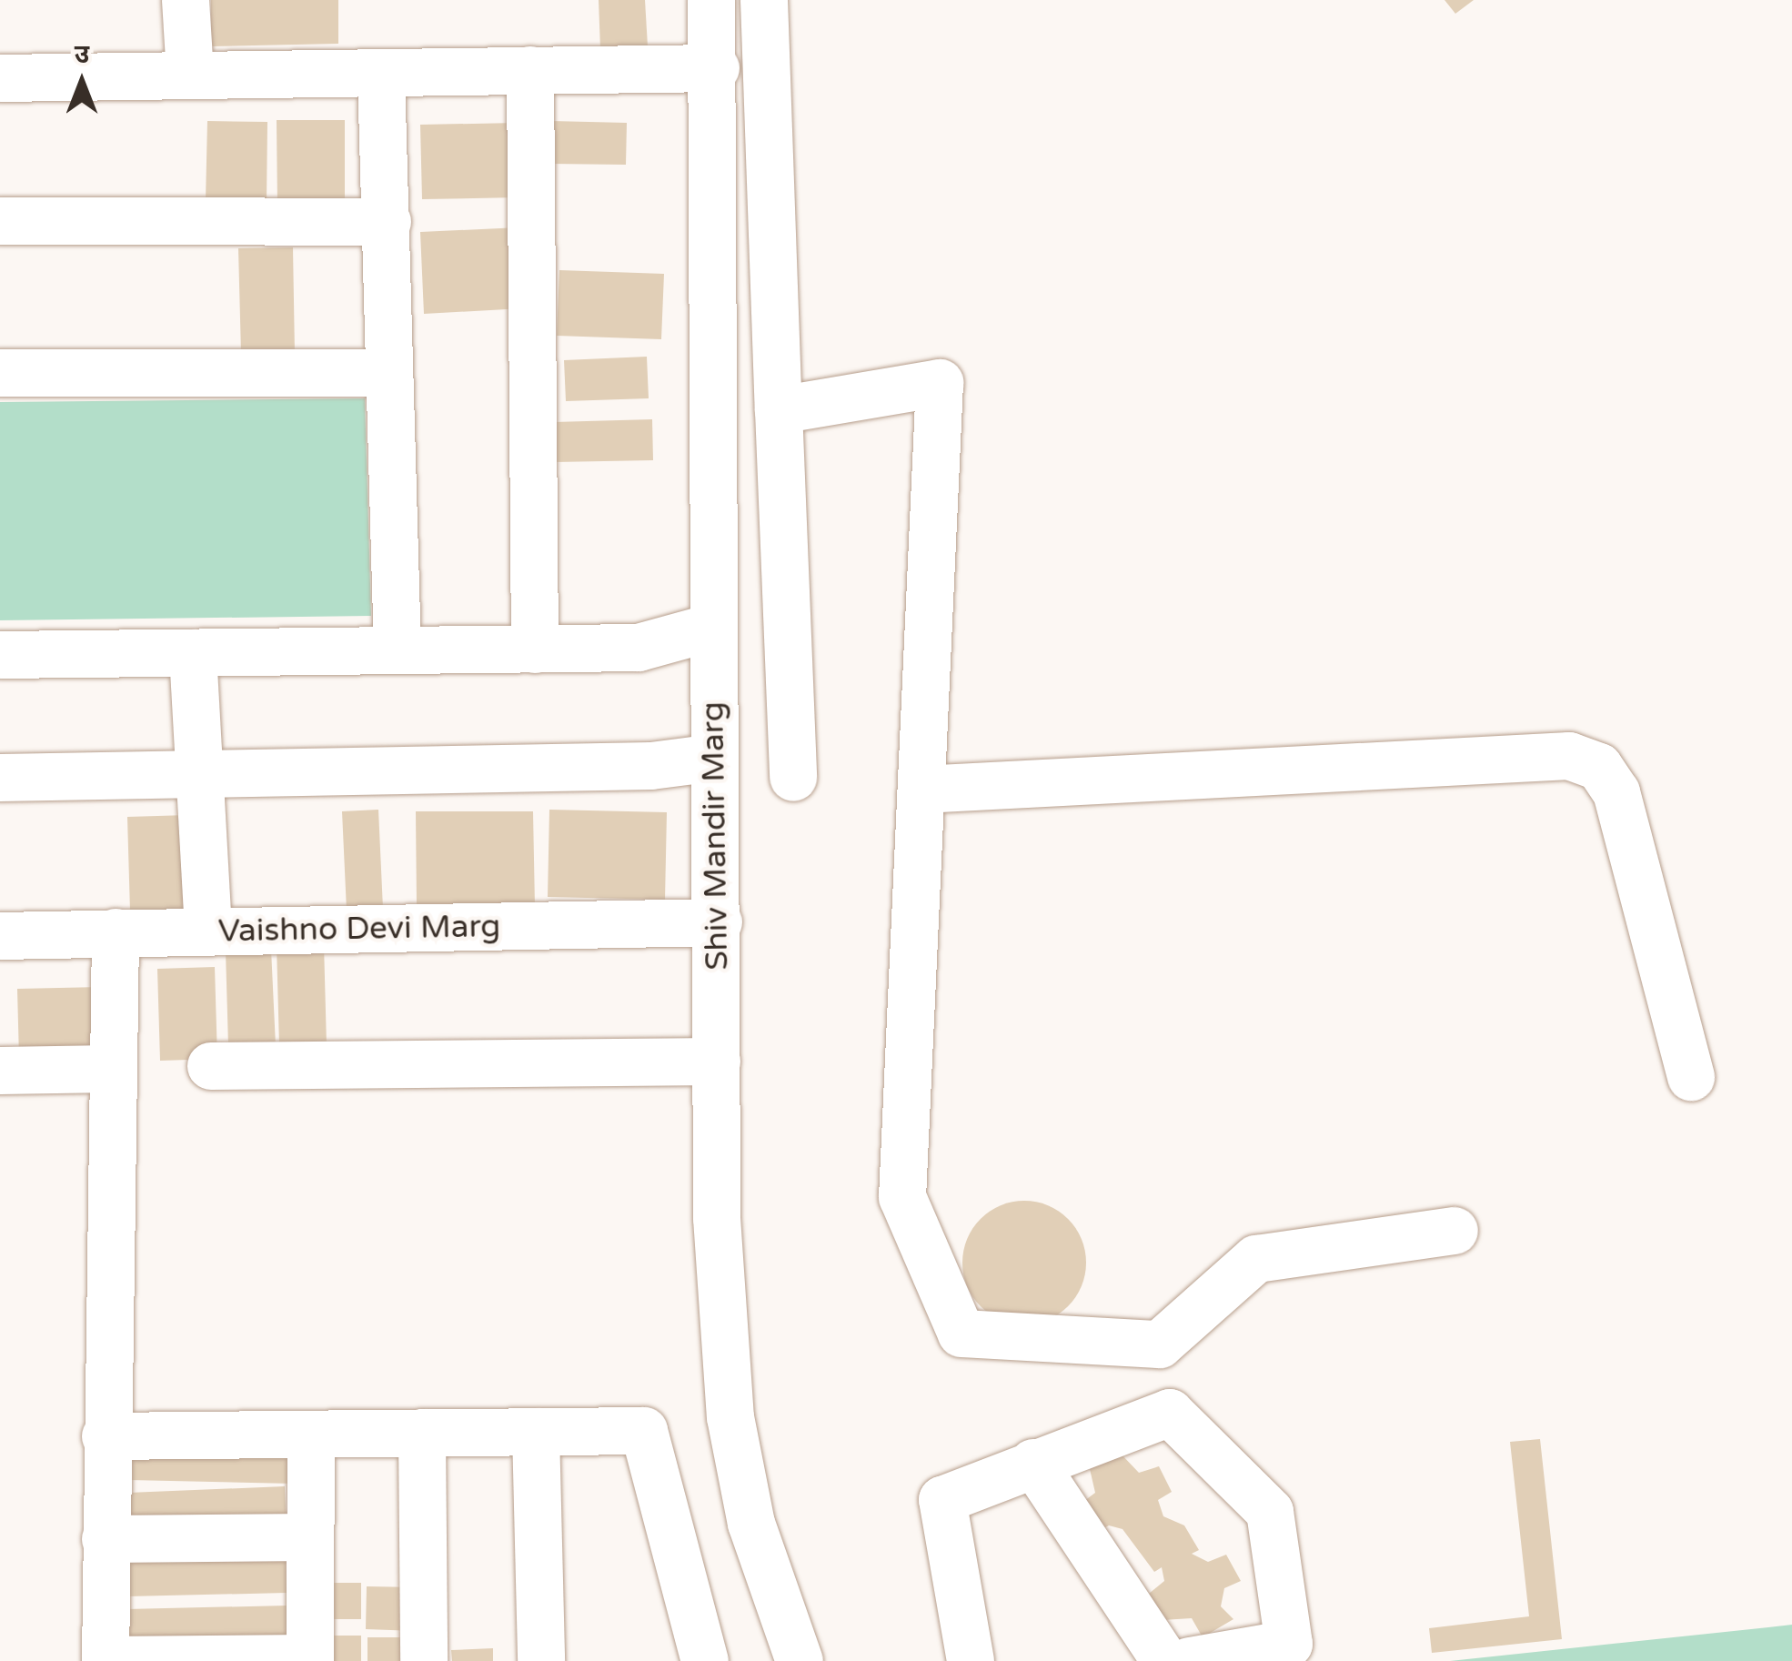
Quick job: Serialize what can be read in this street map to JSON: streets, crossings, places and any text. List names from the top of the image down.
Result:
{
  "streets": {
    "street": ["Shiv Mandir Marg", "Vaishno Devi Marg"]
  },
  "crossings": [
    ["Shiv Mandir Marg", "Vaishno Devi Marg"]
  ],
  "north": "top"
}
